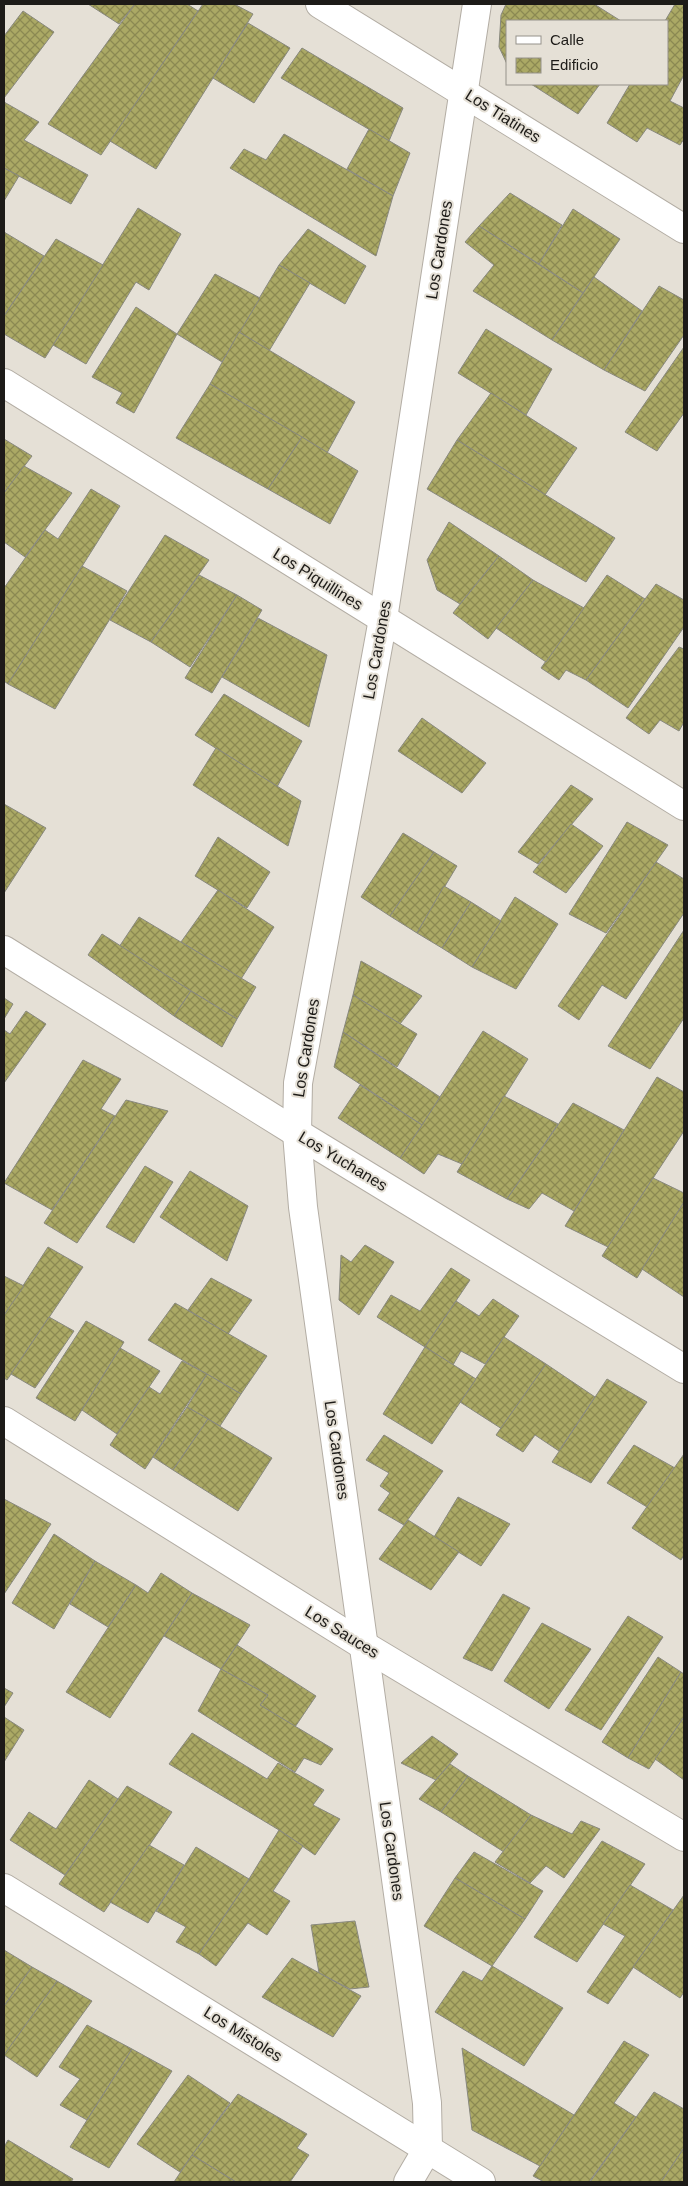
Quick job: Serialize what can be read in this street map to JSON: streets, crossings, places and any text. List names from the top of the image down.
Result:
{
  "streets": {
    "street": [
      "Los Tiatines",
      "Los Cardones",
      "Los Piquillines",
      "Los Yuchanes",
      "Los Sauces",
      "Los Mistoles"
    ]
  },
  "crossings": [
    ["Los Tiatines", "Los Cardones"],
    ["Los Cardones", "Los Piquillines"],
    ["Los Cardones", "Los Yuchanes"],
    ["Los Cardones", "Los Sauces"],
    ["Los Cardones", "Los Mistoles"]
  ],
  "legend": ["Calle", "Edificio"]
}
